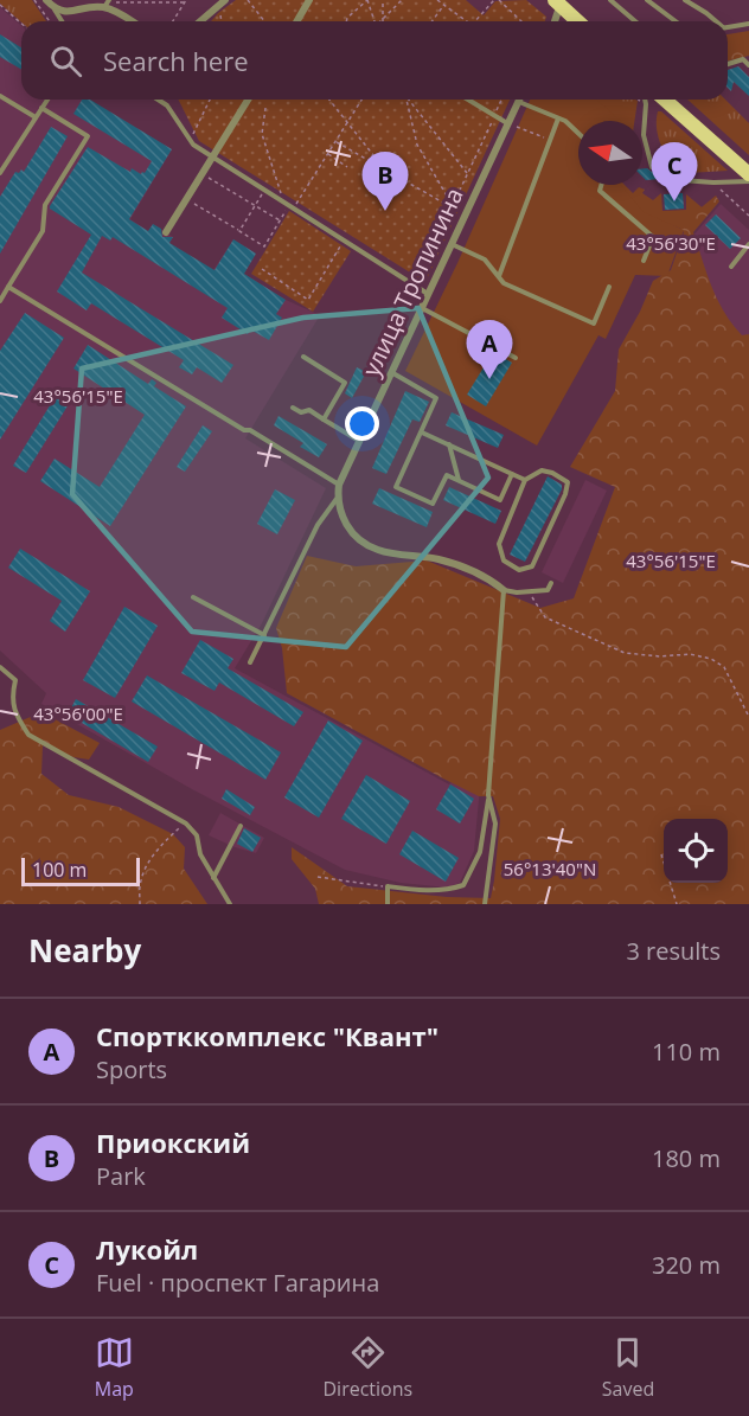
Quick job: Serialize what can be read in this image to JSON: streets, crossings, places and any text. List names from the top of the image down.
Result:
{
  "streets": {
    "street": ["улица Тропинина"]
  },
  "scale_bar": "100 m",
  "north": "left",
  "page": {
    "search": "Search here",
    "pins": ["C", "B", "A"],
    "scale": "100 m",
    "heading": ["Nearby", "3 results"],
    "list": [
      {
        "mark": "A",
        "name": "Спортккомплекс \"Квант\"",
        "note": "Sports",
        "value": "110 m"
      },
      {
        "mark": "B",
        "name": "Приокский",
        "note": "Park",
        "value": "180 m"
      },
      {
        "mark": "C",
        "name": "Лукойл",
        "note": "Fuel · проспект Гагарина",
        "value": "320 m"
      }
    ],
    "nav": ["Map", "Directions", "Saved"]
  },
  "coordinates": [
    "43°56'30\"E",
    "43°56'15\"E",
    "43°56'00\"E",
    "56°13'40\"N"
  ]
}
